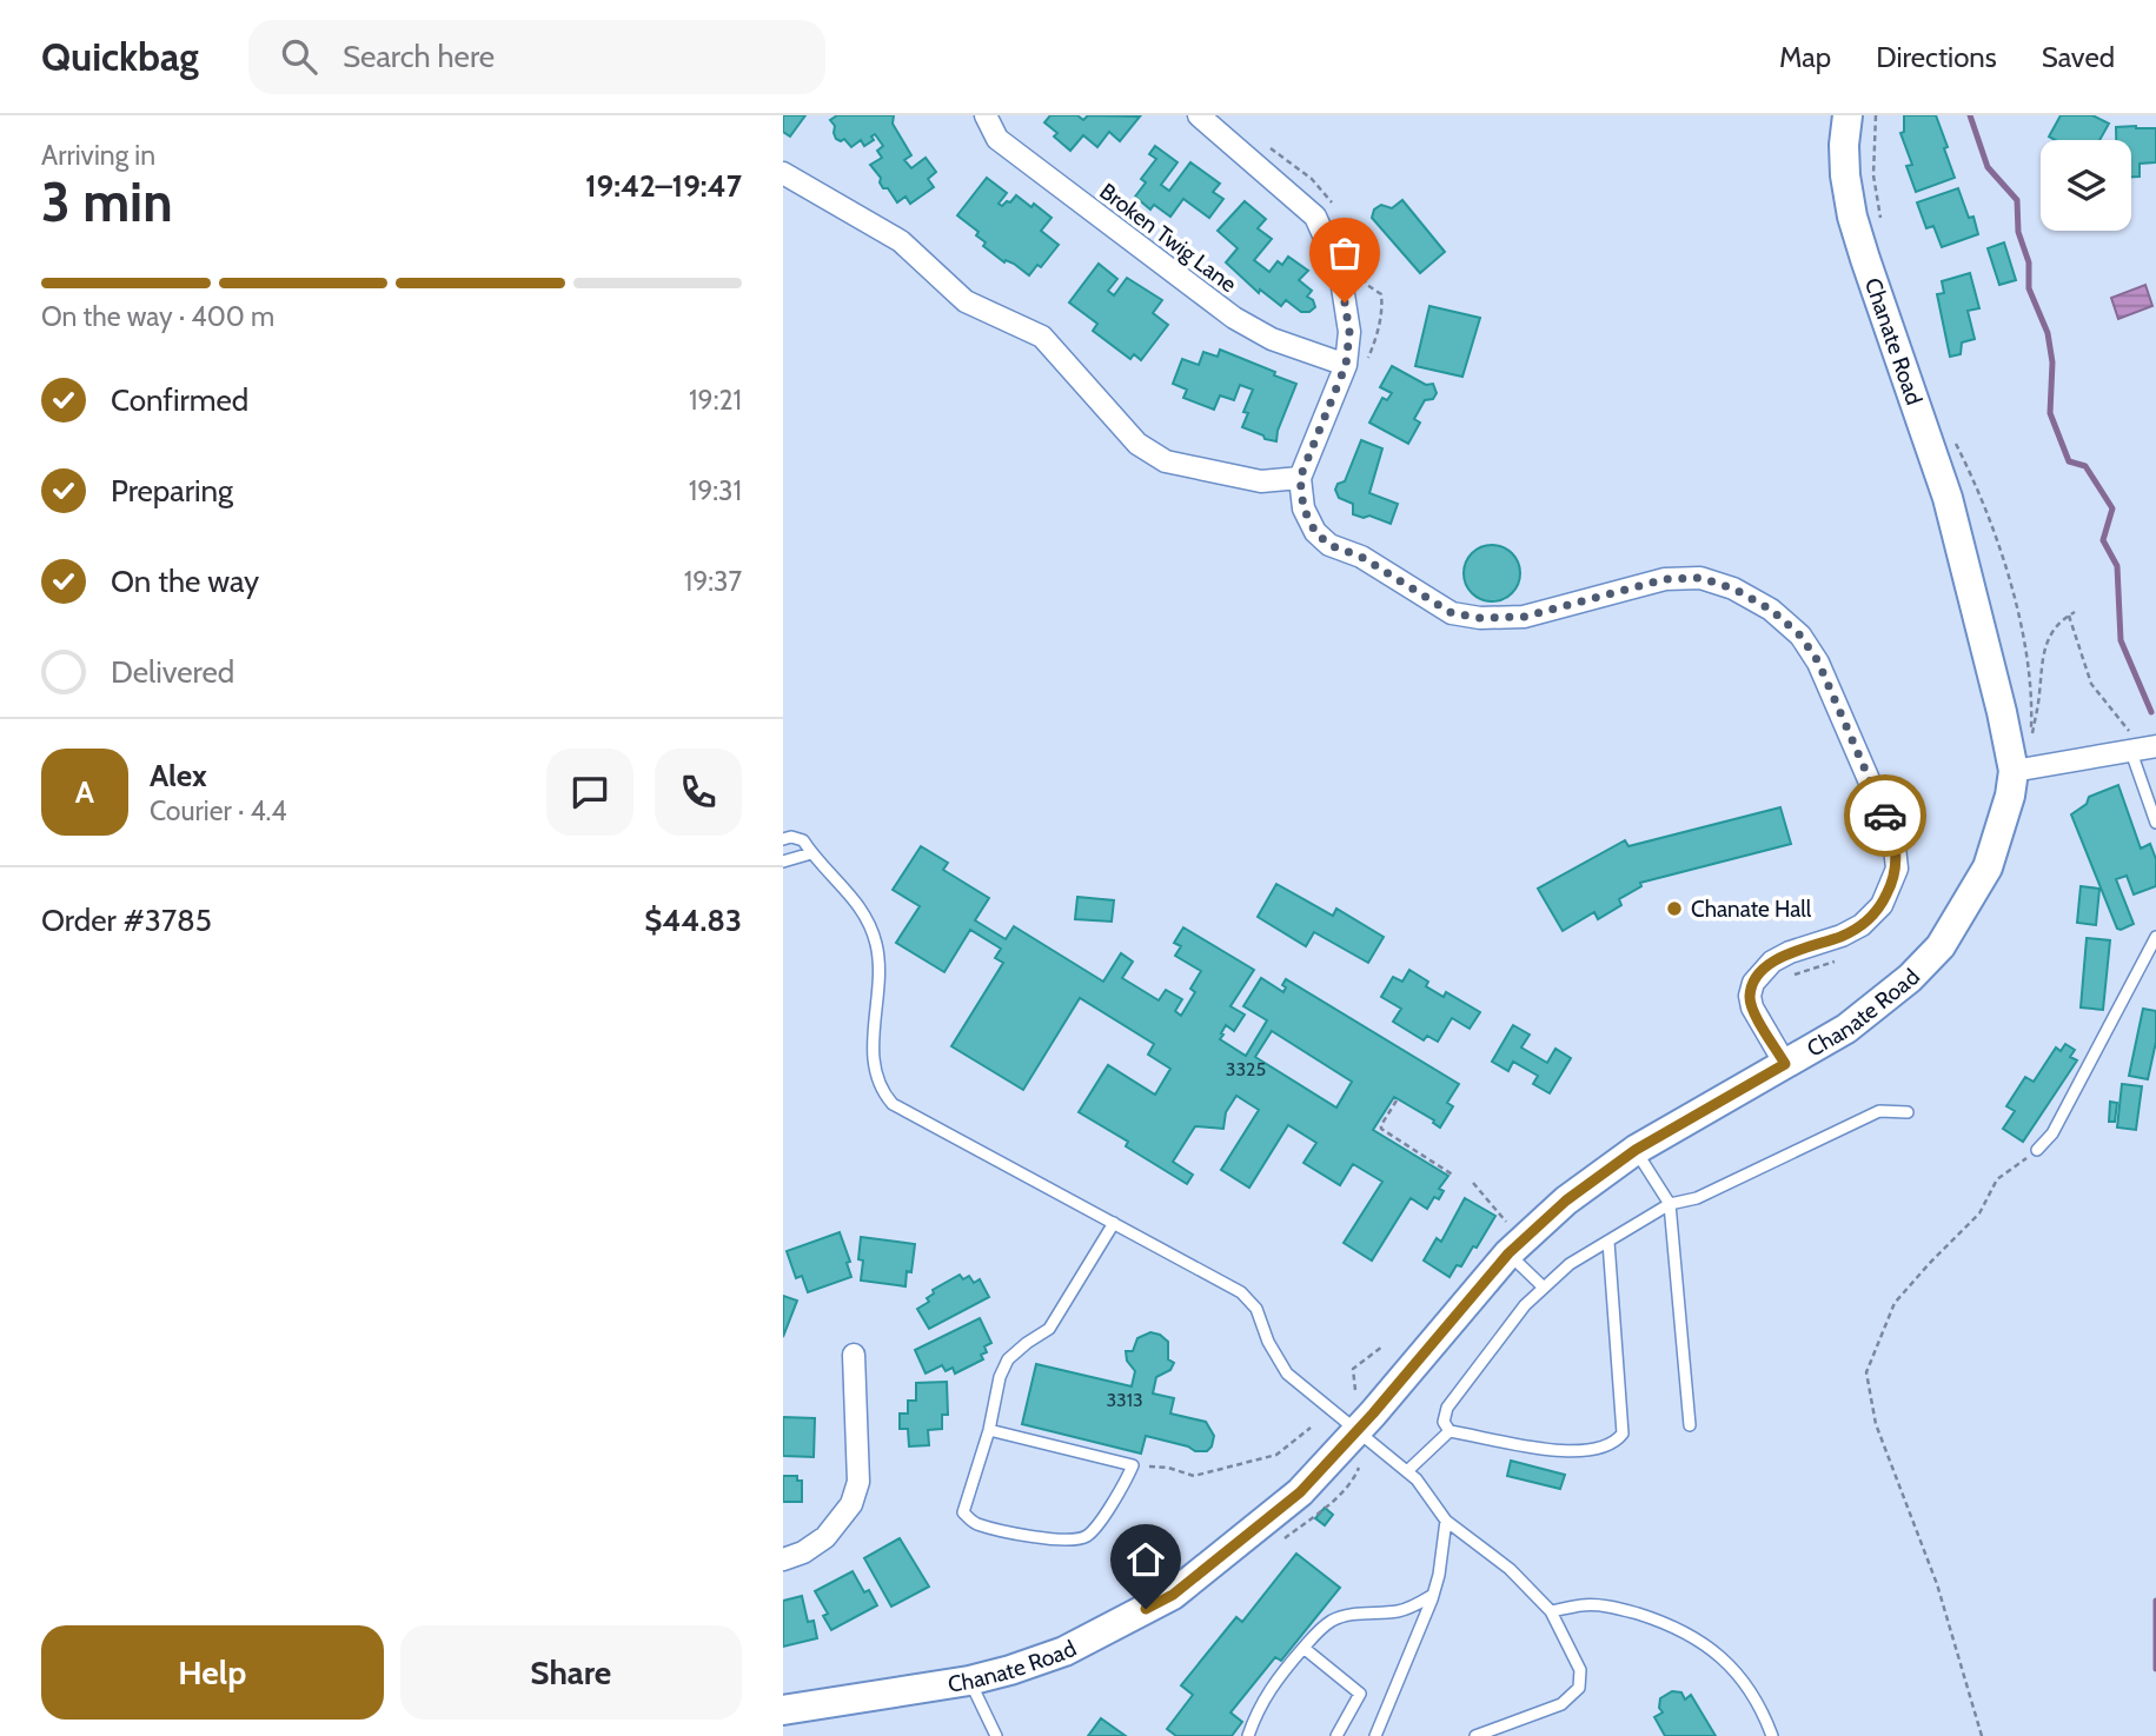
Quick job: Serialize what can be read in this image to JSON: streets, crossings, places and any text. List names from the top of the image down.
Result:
{
  "streets": {
    "street": ["Broken Twig Lane", "Chanate Road"]
  },
  "places": ["Chanate Hall"],
  "house_numbers": ["3325", "3313"],
  "page": {
    "header": "Quickbag",
    "search": "Search here",
    "nav": ["Map", "Directions", "Saved"],
    "heading": ["3 min", "Arriving in", "19:42–19:47"],
    "panel": [
      "Alex",
      "Courier · 4.4",
      "Order #3785",
      "$44.83"
    ],
    "bar": "On the way · 400 m",
    "list": [
      ["Confirmed", "19:21"],
      ["Preparing", "19:31"],
      ["On the way", "19:37"],
      "Delivered"
    ],
    "round": "A",
    "buttons": ["Help", "Share"]
  }
}
